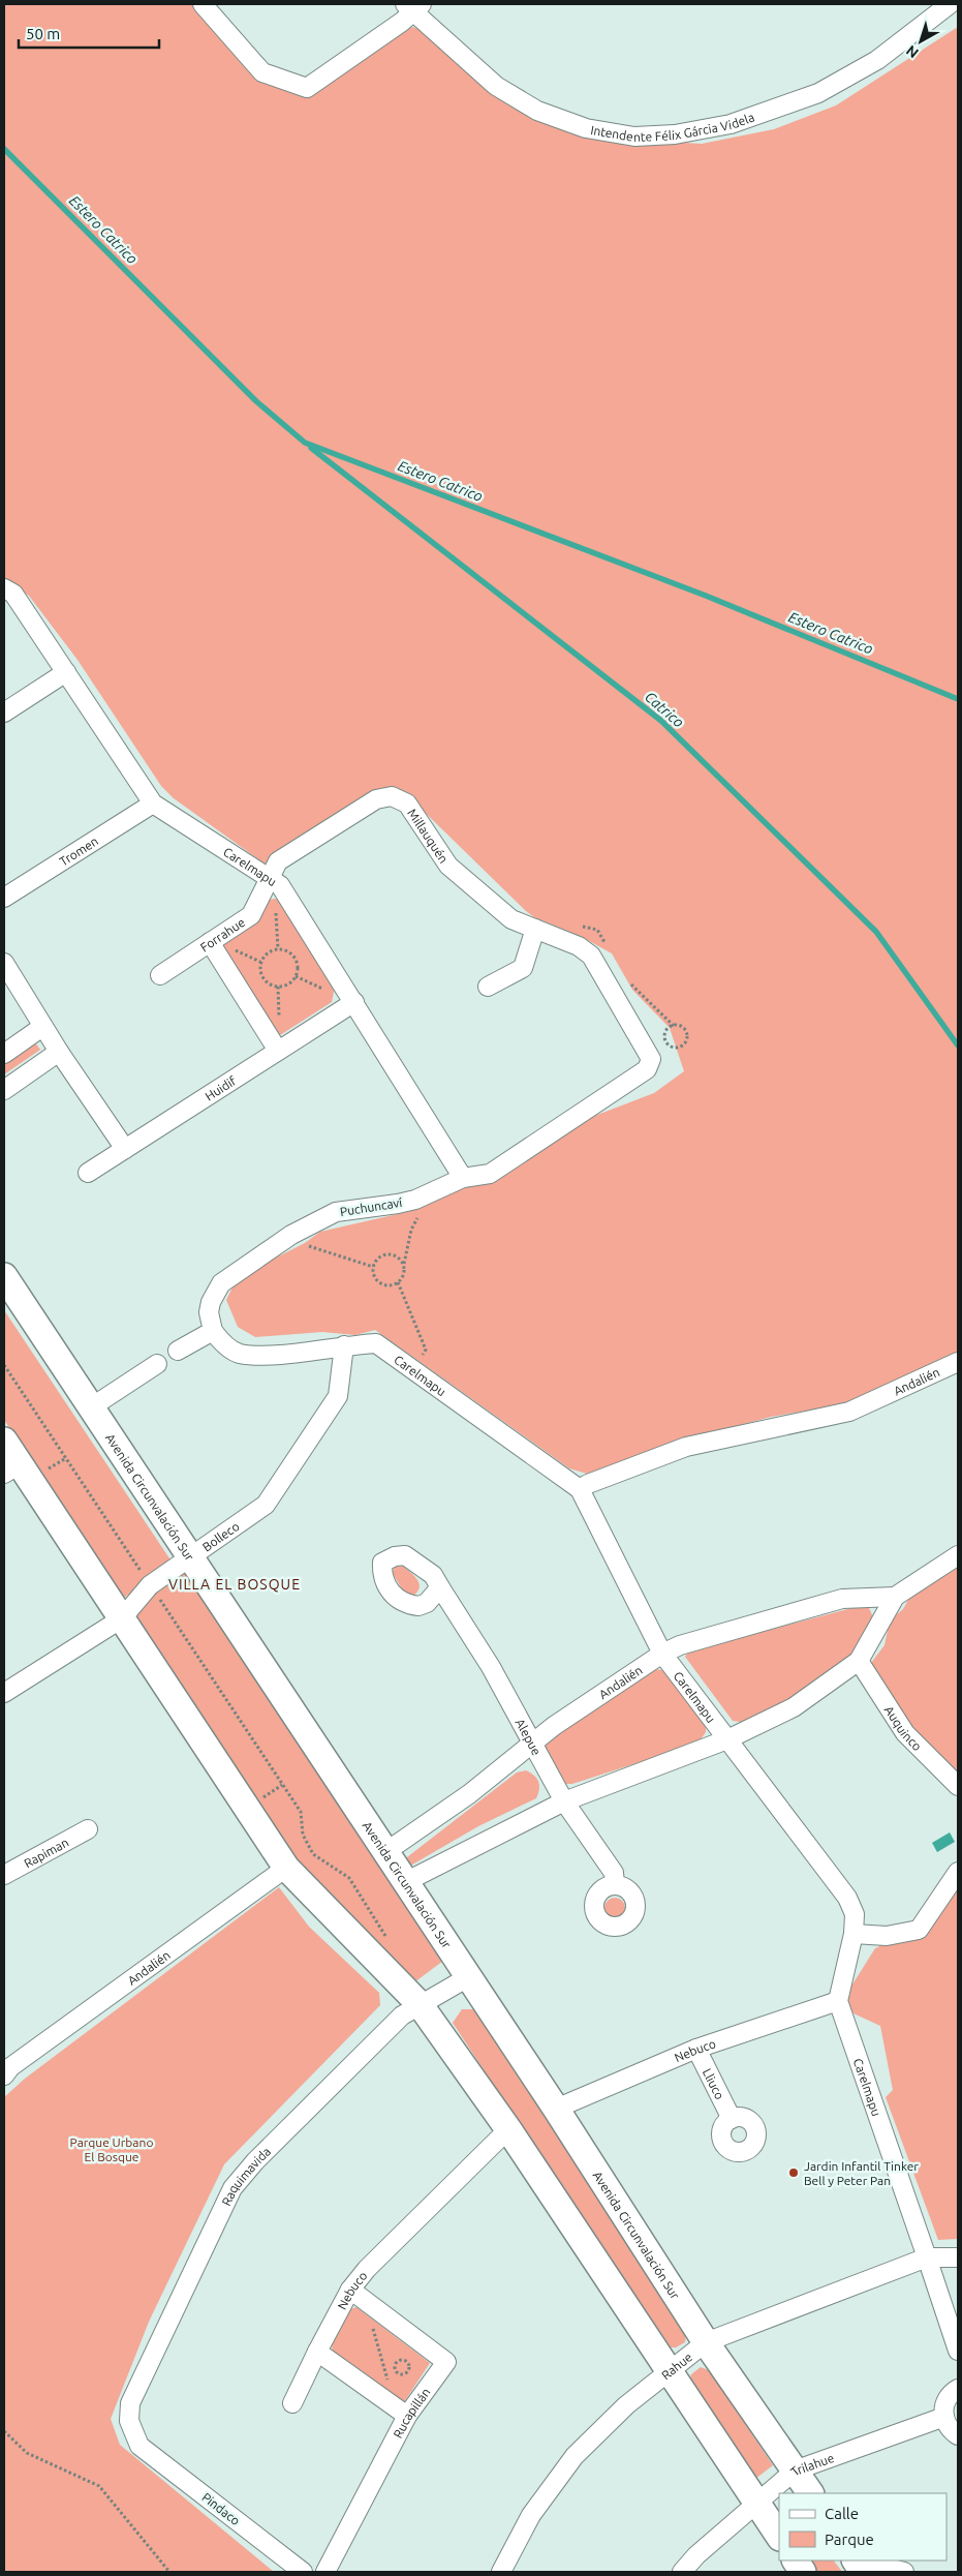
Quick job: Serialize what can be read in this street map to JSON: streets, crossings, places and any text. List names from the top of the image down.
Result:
{
  "streets": {
    "main road": ["Avenida Circunvalación Sur"],
    "street": [
      "Intendente Félix Gárcia Videla",
      "Millauquén",
      "Tromen",
      "Carelmapu",
      "Forrahue",
      "Huidif",
      "Puchuncaví",
      "Andalién",
      "Bolleco",
      "Auquinco",
      "Alepue",
      "Rapiman",
      "Nebuco",
      "Lliuco",
      "Raquimavida",
      "Rahue",
      "Rucapillán",
      "Trilahue",
      "Pindaco"
    ]
  },
  "crossings": [
    ["Millauquén", "Carelmapu"],
    ["Millauquén", "Forrahue"],
    ["Millauquén", "Puchuncaví"],
    ["Tromen", "Carelmapu"],
    ["Carelmapu", "Forrahue"],
    ["Carelmapu", "Huidif"],
    ["Carelmapu", "Puchuncaví"],
    ["Carelmapu", "Andalién"],
    ["Carelmapu", "Bolleco"],
    ["Carelmapu", "Nebuco"],
    ["Carelmapu", "Rahue"],
    ["Andalién", "Avenida Circunvalación Sur"],
    ["Andalién", "Alepue"],
    ["Avenida Circunvalación Sur", "Bolleco"],
    ["Avenida Circunvalación Sur", "Nebuco"],
    ["Avenida Circunvalación Sur", "Raquimavida"],
    ["Avenida Circunvalación Sur", "Rahue"],
    ["Avenida Circunvalación Sur", "Trilahue"],
    ["Nebuco", "Lliuco"],
    ["Nebuco", "Rucapillán"],
    ["Raquimavida", "Pindaco"]
  ],
  "districts": ["VILLA EL BOSQUE"],
  "water": ["Estero Catrico", "Catrico"],
  "parks": ["Parque Urbano El Bosque"],
  "places": ["Jardin Infantil Tinker Bell y Peter Pan"],
  "legend": ["Calle", "Parque"],
  "scale_bar": "50 m",
  "north": "bottom left"
}
